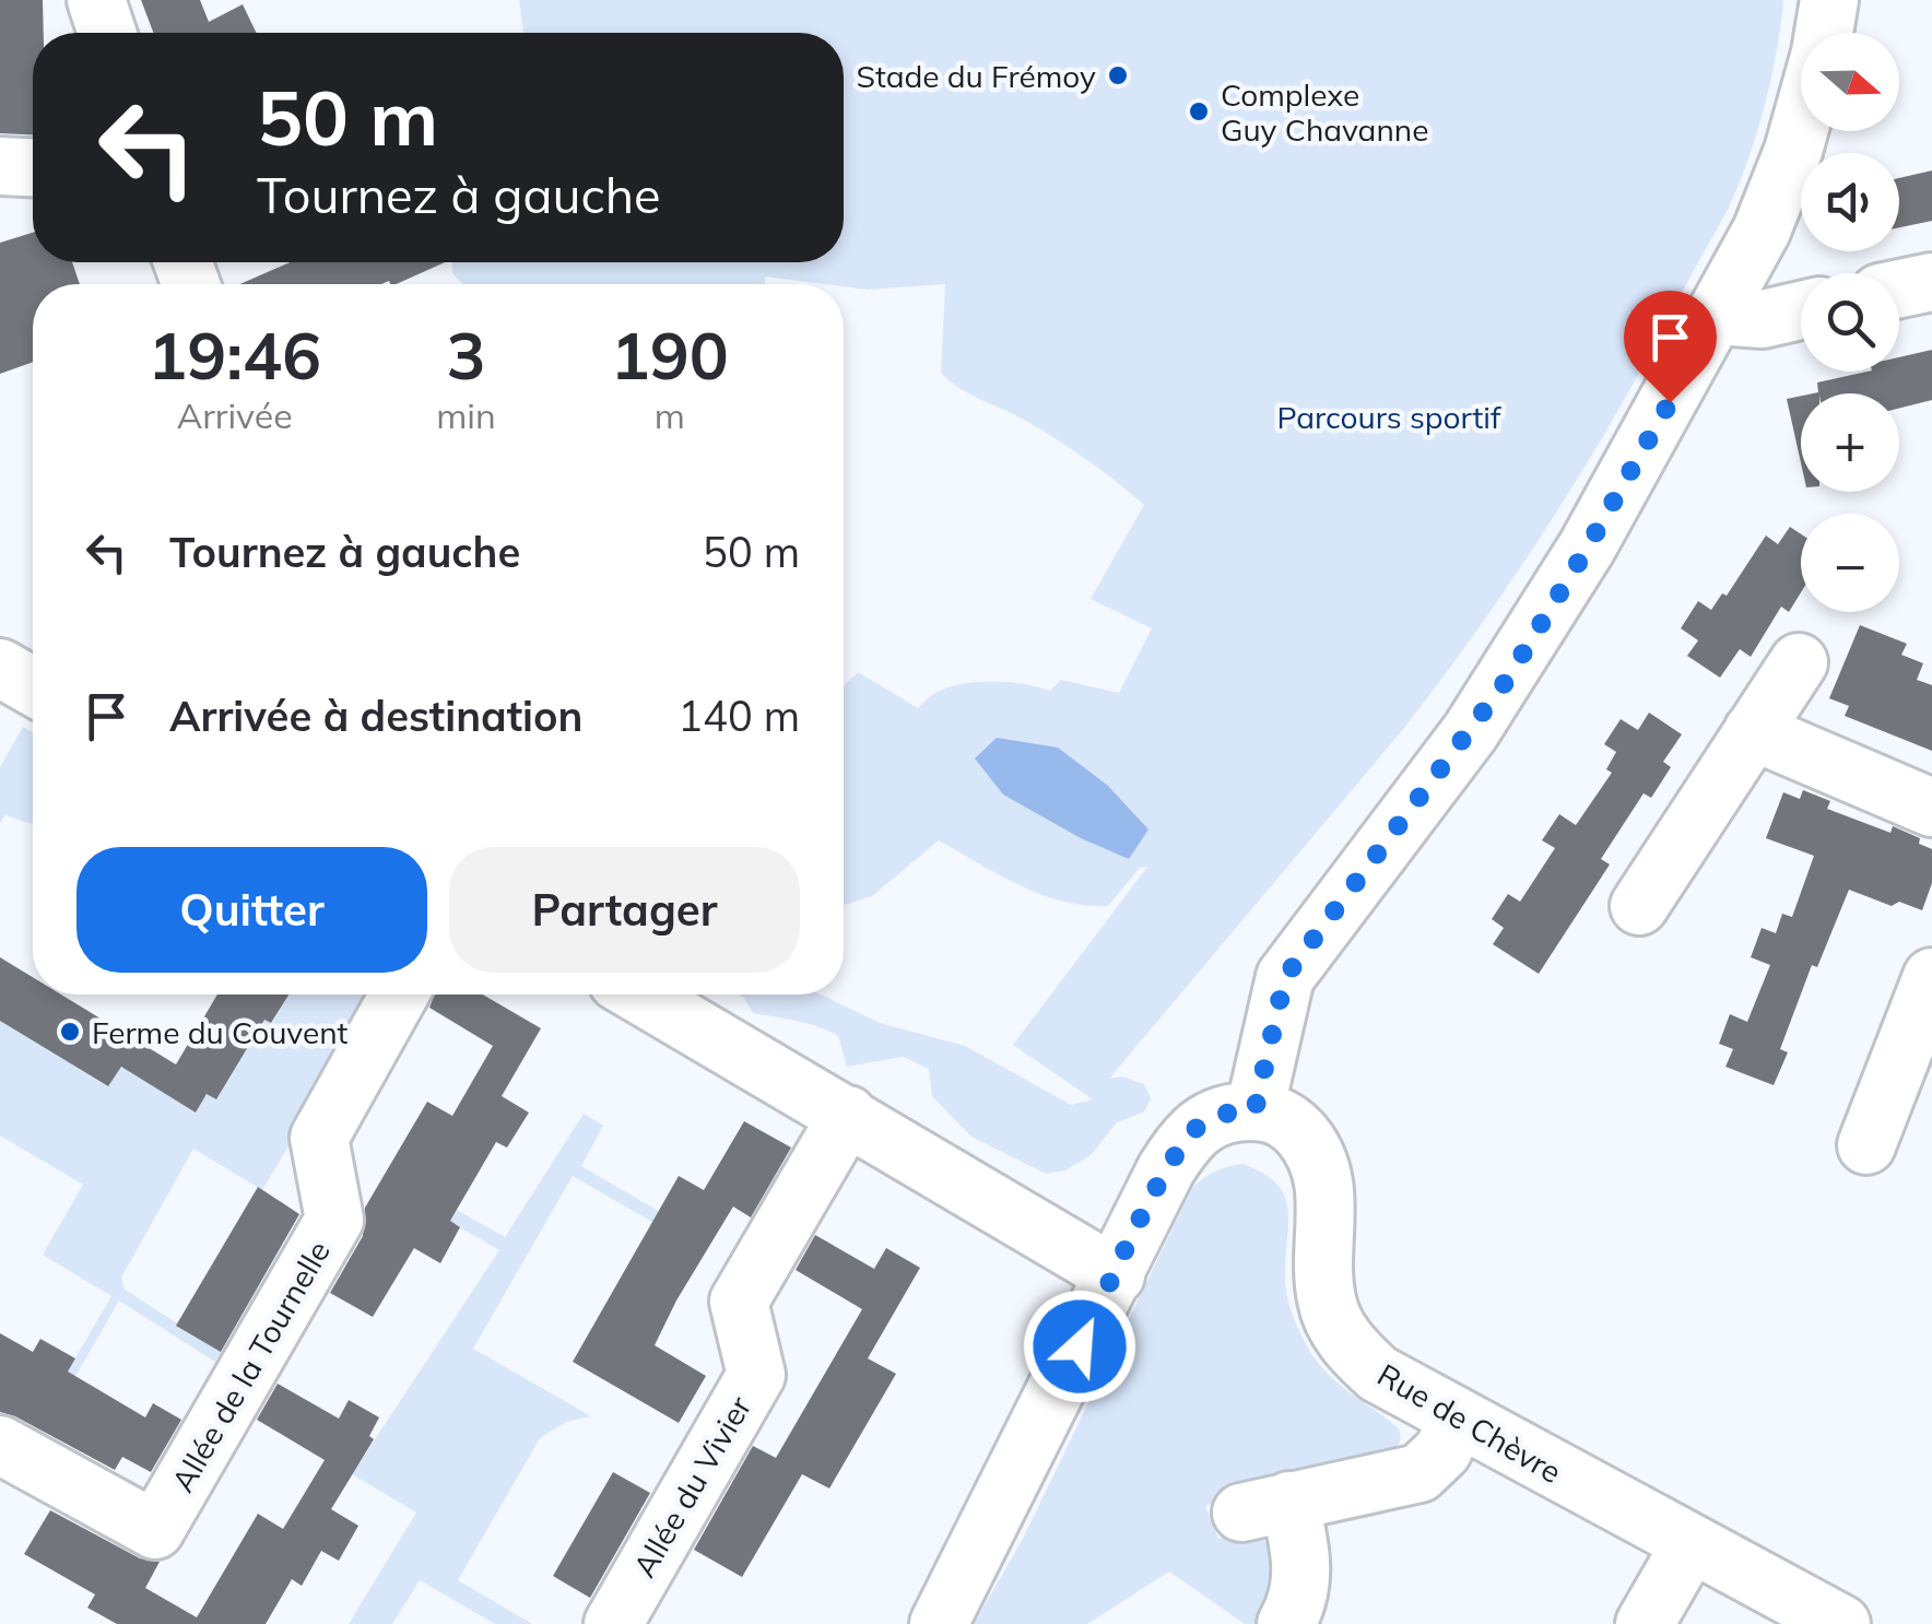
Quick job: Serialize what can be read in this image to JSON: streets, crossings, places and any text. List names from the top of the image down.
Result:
{
  "streets": {
    "street": ["Allée de la Tournelle", "Rue de Chèvre", "Allée du Vivier"]
  },
  "parks": ["Parcours sportif"],
  "places": ["Stade du Frémoy", "Complexe Guy Chavanne", "Ferme du Couvent"],
  "north": "right",
  "page": {
    "map_buttons": ["+", "−"],
    "turn": ["50 m", "Tournez à gauche"],
    "eta": [
      "19:46",
      "Arrivée",
      "3",
      "min",
      "190",
      "m"
    ],
    "list": [
      {
        "name": "Tournez à gauche",
        "value": "50 m"
      },
      {
        "name": "Arrivée à destination",
        "value": "140 m"
      }
    ],
    "buttons": ["Quitter", "Partager"]
  }
}
